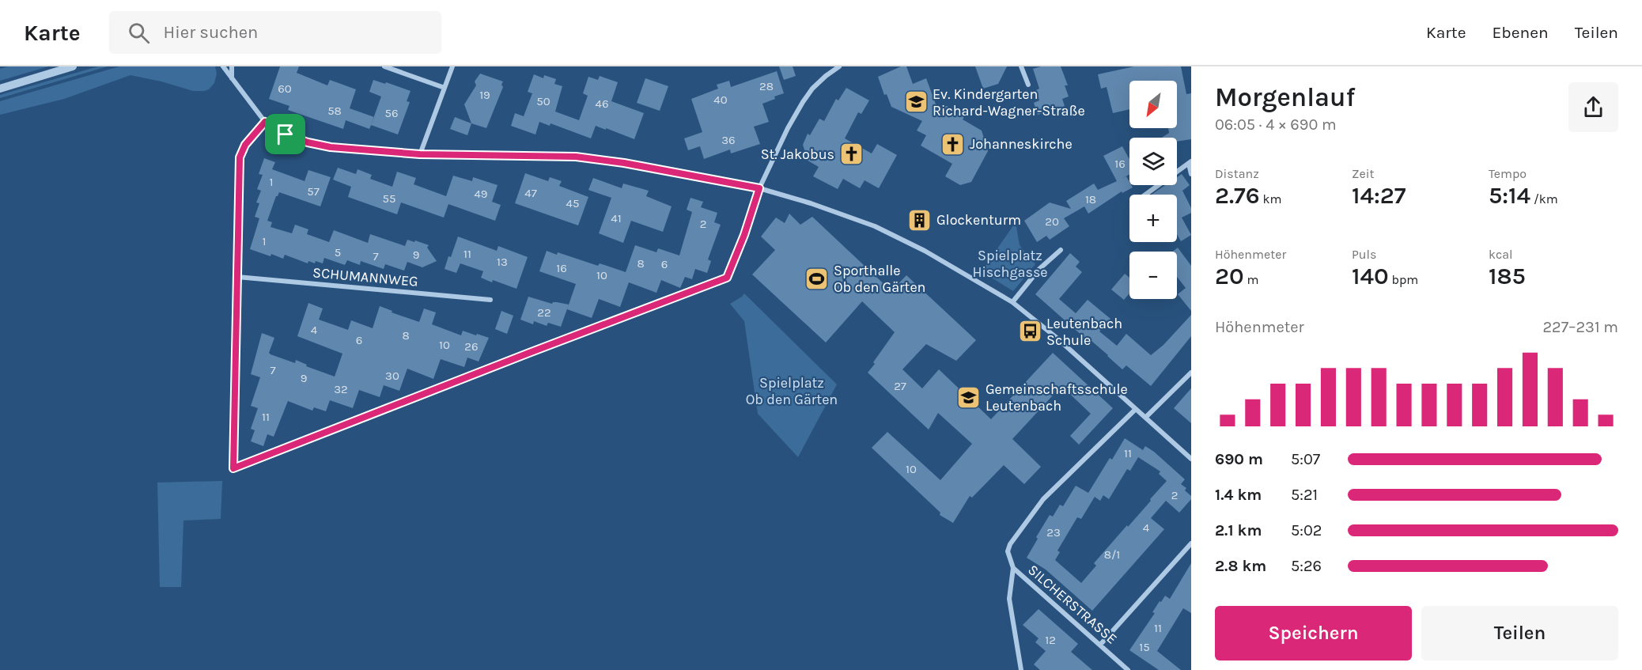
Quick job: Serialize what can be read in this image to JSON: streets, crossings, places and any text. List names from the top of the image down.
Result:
{
  "streets": {
    "street": ["SCHUMANNWEG", "SILCHERSTRASSE"]
  },
  "parks": ["Spielplatz Hischgasse", "Spielplatz Ob den Gärten"],
  "places": {
    "school or university": ["Ev. Kindergarten Richard-Wagner-Straße", "Gemeinschaftsschule Leutenbach"],
    "church": ["Johanneskirche", "St. Jakobus"],
    "building": ["Glockenturm"],
    "sports": ["Sporthalle Ob den Gärten"],
    "bus stop": ["Leutenbach Schule"]
  },
  "house_numbers": [
    "28",
    "60",
    "19",
    "40",
    "50",
    "46",
    "58",
    "56",
    "36",
    "16",
    "1",
    "57",
    "47",
    "49",
    "55",
    "18",
    "45",
    "41",
    "20",
    "2",
    "1",
    "5",
    "11",
    "9",
    "7",
    "13",
    "8",
    "6",
    "16",
    "10",
    "22",
    "4",
    "8",
    "6",
    "10",
    "26",
    "7",
    "30",
    "9",
    "27",
    "32",
    "11",
    "11",
    "10",
    "2",
    "4",
    "23",
    "8/1",
    "11",
    "12",
    "15"
  ],
  "north": "bottom left",
  "page": {
    "header": "Karte",
    "search": "Hier suchen",
    "nav": ["Karte", "Ebenen", "Teilen"],
    "heading": ["Morgenlauf", "06:05 · 4 × 690 m"],
    "map_buttons": ["+", "−"],
    "stats": [
      ["Distanz", "2.76 km"],
      ["Zeit", "14:27"],
      ["Tempo", "5:14 /km"],
      ["Höhenmeter", "20 m"],
      ["Puls", "140 bpm"],
      ["kcal", "185"]
    ],
    "chart": ["Höhenmeter", "227–231 m"],
    "list": [
      {
        "name": "690 m",
        "note": "5:07"
      },
      {
        "name": "1.4 km",
        "note": "5:21"
      },
      {
        "name": "2.1 km",
        "note": "5:02"
      },
      {
        "name": "2.8 km",
        "note": "5:26"
      }
    ],
    "buttons": ["Speichern", "Teilen"]
  }
}
